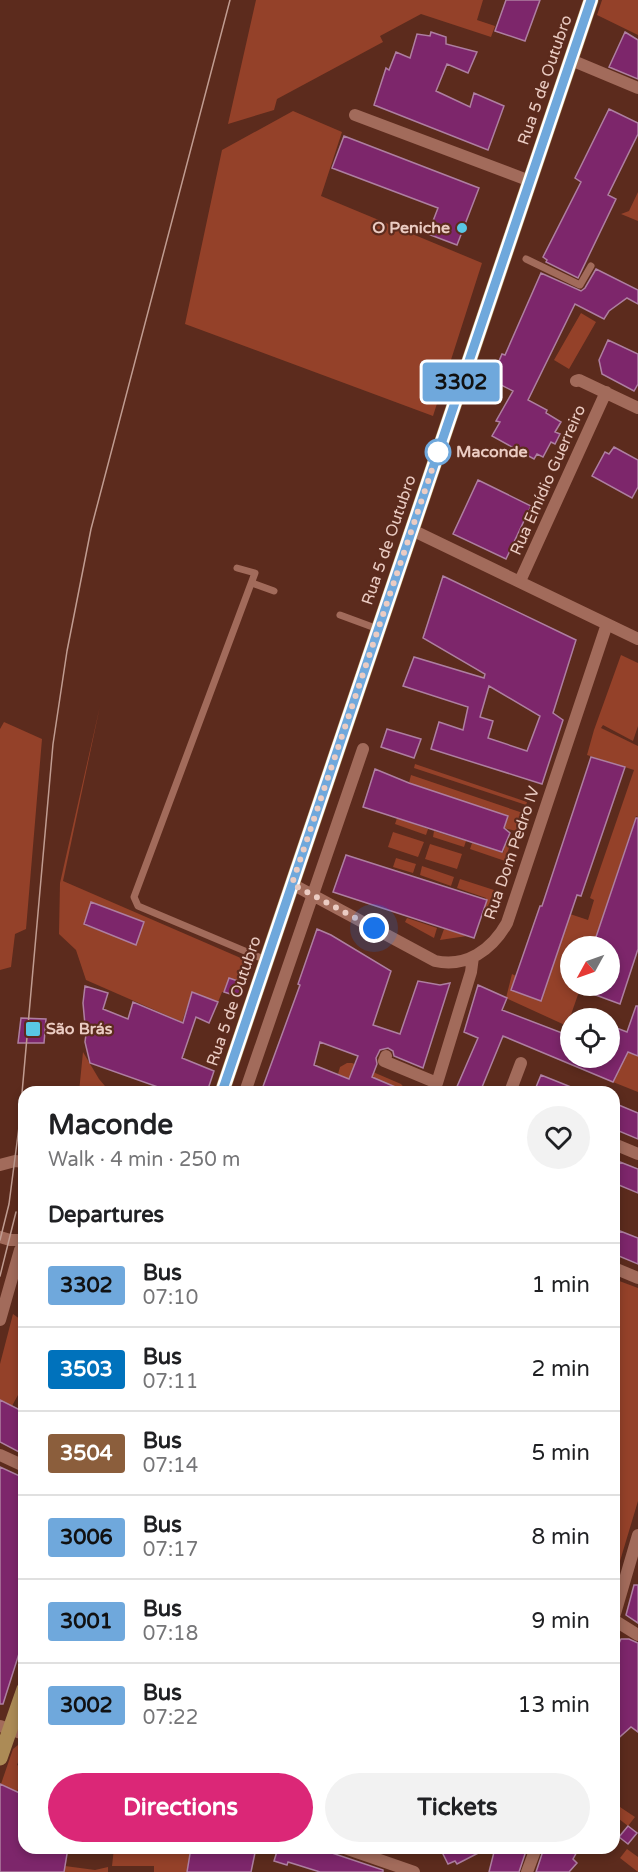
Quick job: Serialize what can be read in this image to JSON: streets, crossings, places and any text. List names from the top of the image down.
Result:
{
  "streets": {
    "main road": ["Rua 5 de Outubro"],
    "street": ["Rua Emídio Guerreiro", "Rua Dom Pedro IV"]
  },
  "crossings": [
    ["Rua 5 de Outubro", "Rua Dom Pedro IV"]
  ],
  "places": {
    "other": ["O Peniche", "Maconde"],
    "transit": ["São Brás"]
  },
  "lines": ["bus line 3302"],
  "north": "bottom left",
  "page": {
    "on_map": "3302",
    "heading": [
      ["Maconde", "Walk · 4 min · 250 m"],
      "Departures"
    ],
    "list": [
      {
        "mark": "3302",
        "name": "Bus",
        "note": "07:10",
        "value": "1 min"
      },
      {
        "mark": "3503",
        "name": "Bus",
        "note": "07:11",
        "value": "2 min"
      },
      {
        "mark": "3504",
        "name": "Bus",
        "note": "07:14",
        "value": "5 min"
      },
      {
        "mark": "3006",
        "name": "Bus",
        "note": "07:17",
        "value": "8 min"
      },
      {
        "mark": "3001",
        "name": "Bus",
        "note": "07:18",
        "value": "9 min"
      },
      {
        "mark": "3002",
        "name": "Bus",
        "note": "07:22",
        "value": "13 min"
      }
    ],
    "buttons": ["Directions", "Tickets"]
  }
}
